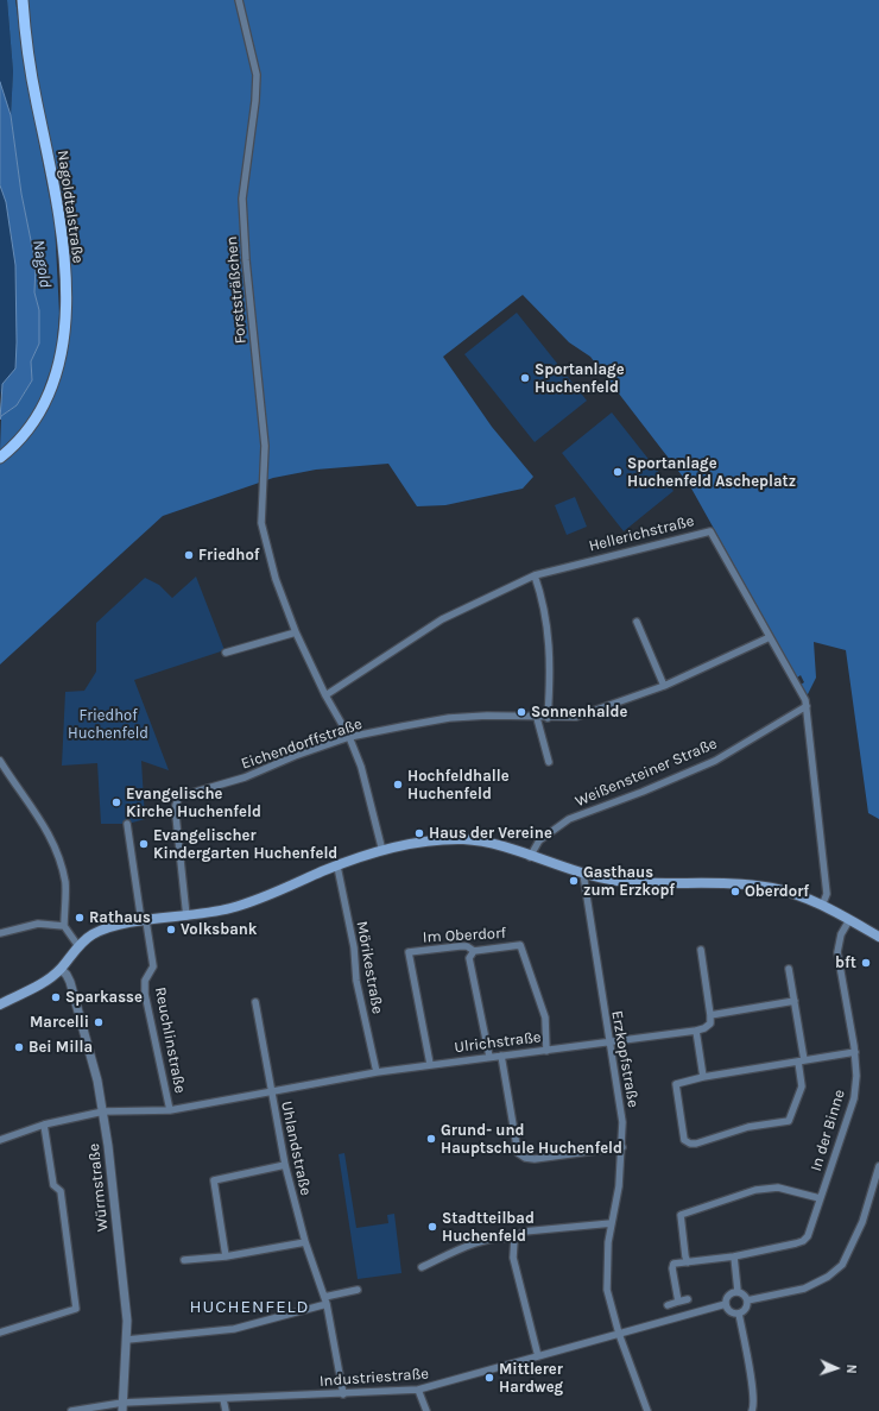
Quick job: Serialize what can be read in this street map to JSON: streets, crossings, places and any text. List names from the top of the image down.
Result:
{
  "streets": {
    "main road": ["Nagoldtalstraße"],
    "street": [
      "Forststräßchen",
      "Hellerichstraße",
      "Eichendorffstraße",
      "Weißensteiner Straße",
      "Im Oberdorf",
      "Mörikestraße",
      "Reuchlinstraße",
      "Ulrichstraße",
      "Erzkopfstraße",
      "In der Binne",
      "Uhlandstraße",
      "Würmstraße",
      "Industriestraße"
    ]
  },
  "crossings": [
    ["Forststräßchen", "Hellerichstraße"],
    ["Forststräßchen", "Eichendorffstraße"],
    ["Hellerichstraße", "Eichendorffstraße"],
    ["Hellerichstraße", "Weißensteiner Straße"],
    ["Im Oberdorf", "Ulrichstraße"],
    ["Mörikestraße", "Ulrichstraße"],
    ["Reuchlinstraße", "Ulrichstraße"],
    ["Ulrichstraße", "Erzkopfstraße"],
    ["Ulrichstraße", "Uhlandstraße"],
    ["Ulrichstraße", "Würmstraße"],
    ["Erzkopfstraße", "Industriestraße"],
    ["Uhlandstraße", "Industriestraße"],
    ["Würmstraße", "Industriestraße"]
  ],
  "districts": ["HUCHENFELD"],
  "water": ["Nagold"],
  "parks": ["Friedhof Huchenfeld"],
  "places": [
    "Sportanlage Huchenfeld",
    "Sportanlage Huchenfeld Ascheplatz",
    "Friedhof",
    "Sonnenhalde",
    "Hochfeldhalle Huchenfeld",
    "Evangelische Kirche Huchenfeld",
    "Haus der Vereine",
    "Evangelischer Kindergarten Huchenfeld",
    "Gasthaus zum Erzkopf",
    "Oberdorf",
    "Rathaus",
    "Volksbank",
    "bft",
    "Sparkasse",
    "Marcelli",
    "Bei Milla",
    "Grund- und Hauptschule Huchenfeld",
    "Stadtteilbad Huchenfeld",
    "Mittlerer Hardweg"
  ],
  "north": "right"
}
